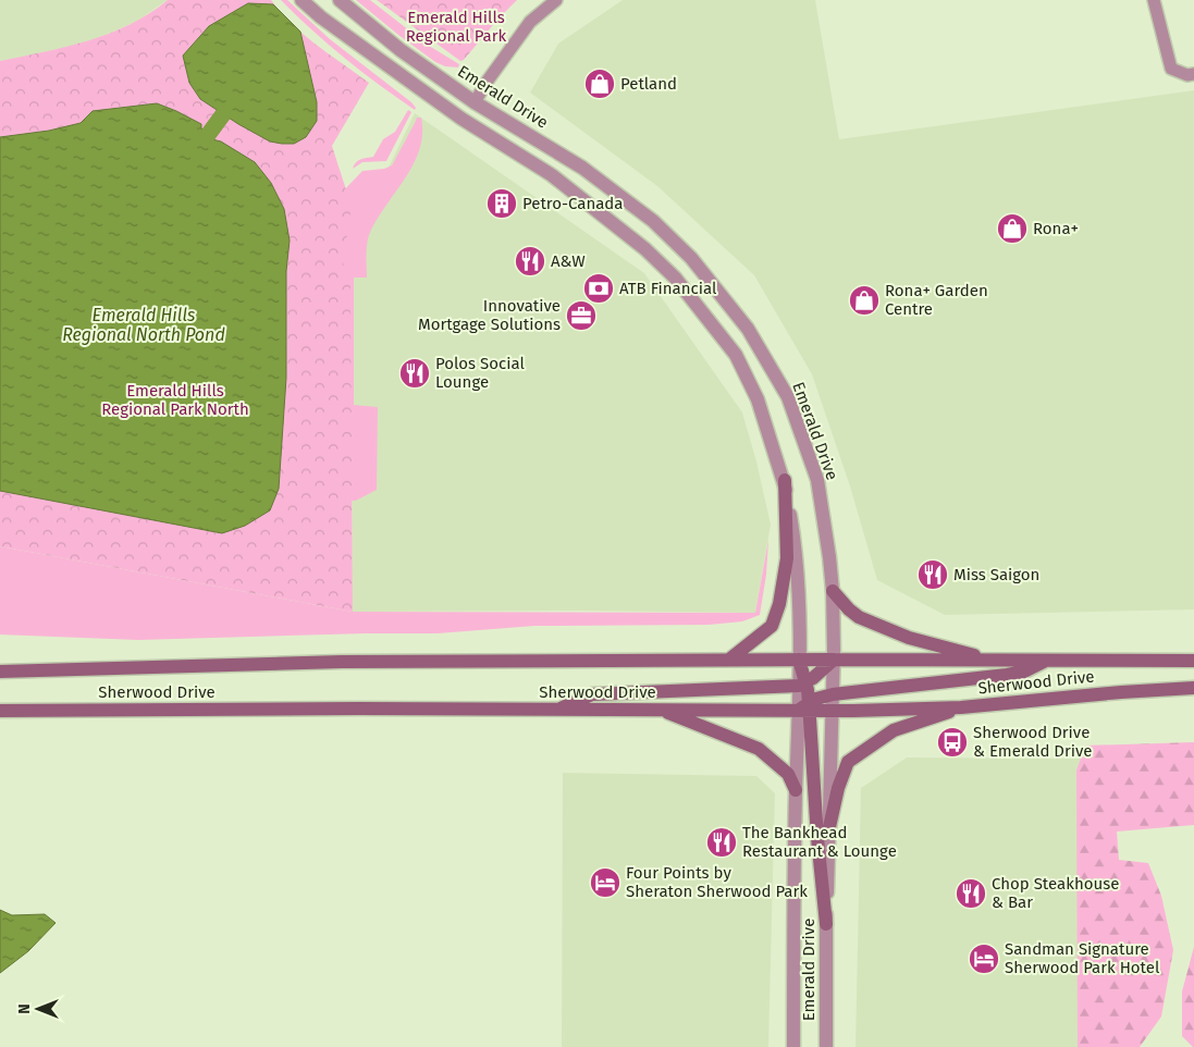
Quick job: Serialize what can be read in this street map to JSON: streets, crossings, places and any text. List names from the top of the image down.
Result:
{
  "streets": {
    "main road": ["Sherwood Drive"],
    "street": ["Emerald Drive"]
  },
  "crossings": [
    ["Emerald Drive", "Sherwood Drive"]
  ],
  "water": ["Emerald Hills Regional North Pond"],
  "parks": ["Emerald Hills Regional Park", "Emerald Hills Regional Park North"],
  "places": {
    "shop": ["Petland", "Rona+", "Rona+ Garden Centre"],
    "building": ["Petro-Canada"],
    "restaurant": [
      "A&W",
      "Polos Social Lounge",
      "Miss Saigon",
      "The Bankhead Restaurant & Lounge",
      "Chop Steakhouse & Bar"
    ],
    "bank": ["ATB Financial"],
    "office": ["Innovative Mortgage Solutions"],
    "bus stop": ["Sherwood Drive & Emerald Drive"],
    "hotel": ["Four Points by Sheraton Sherwood Park", "Sandman Signature Sherwood Park Hotel"]
  },
  "north": "left"
}
